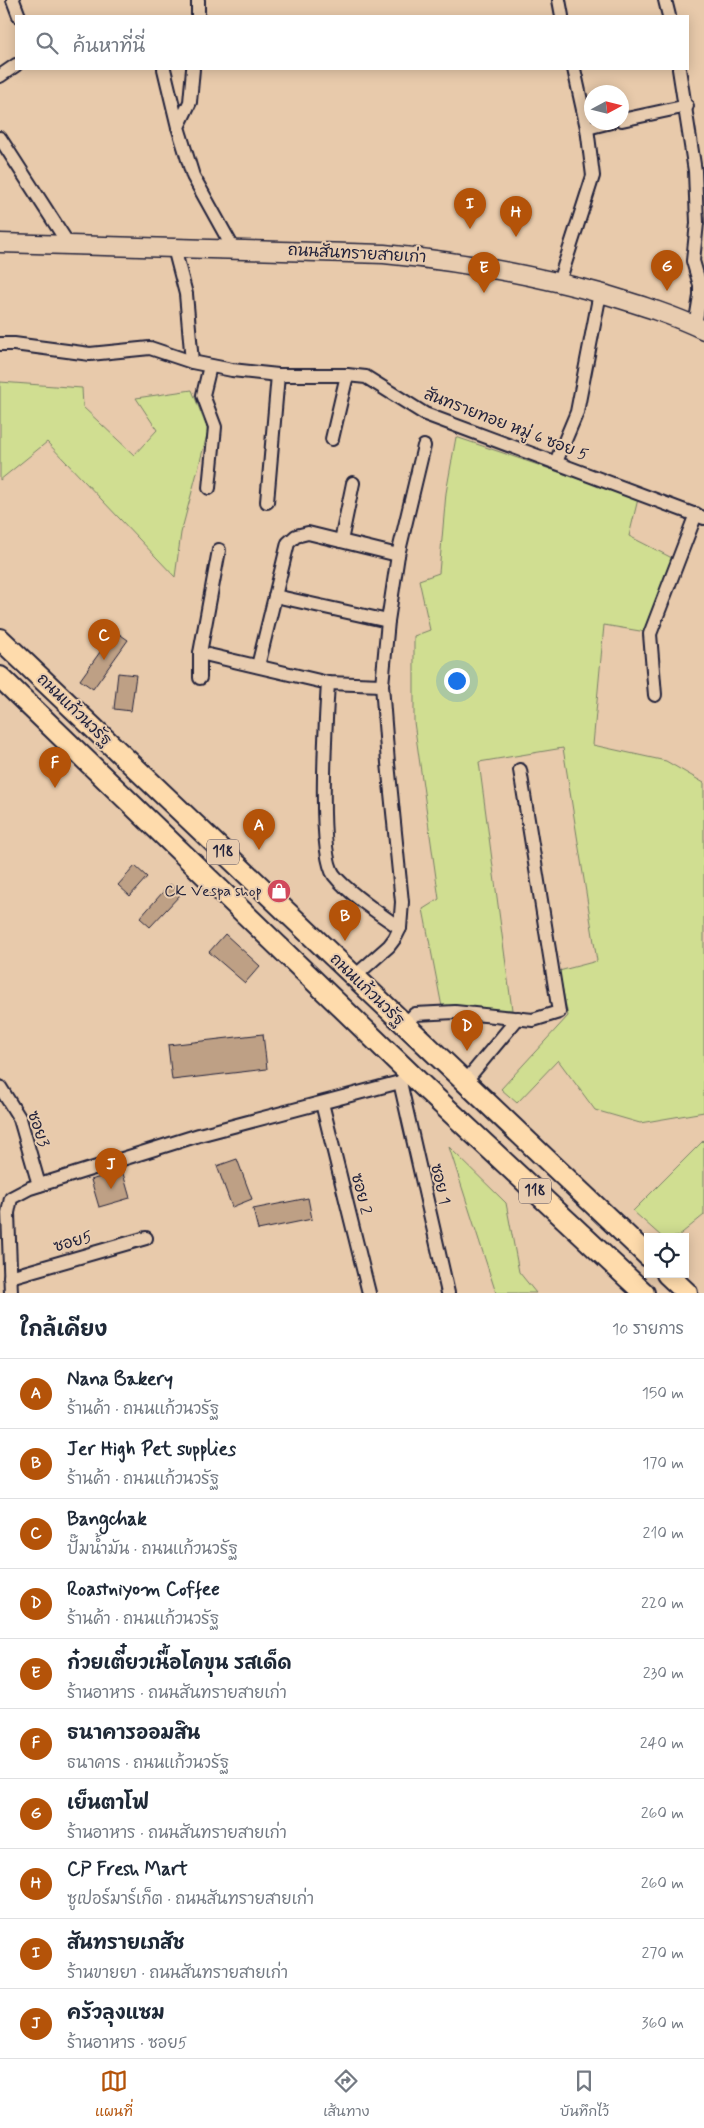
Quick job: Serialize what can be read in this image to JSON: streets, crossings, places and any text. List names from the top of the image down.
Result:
{
  "streets": {
    "main road": ["ถนนสันทรายสายเก่า", "ถนนแก้วนวรัฐ", "118"],
    "street": [
      "สันทรายทอย หมู่ 6 ซอย 5",
      "ซอย3",
      "ซอย 1",
      "ซอย 2",
      "ซอย5"
    ]
  },
  "crossings": [
    ["ถนนแก้วนวรัฐ", "ซอย 1"]
  ],
  "places": {
    "shop": ["CK Vespa shop"]
  },
  "north": "right",
  "page": {
    "search": "ค้นหาที่นี่",
    "pins": [
      "I",
      "H",
      "G",
      "E",
      "C",
      "F",
      "A",
      "B",
      "D",
      "J"
    ],
    "heading": ["ใกล้เคียง", "10 รายการ"],
    "list": [
      {
        "mark": "A",
        "name": "Nana Bakery",
        "note": "ร้านค้า · ถนนแก้วนวรัฐ",
        "value": "150 m"
      },
      {
        "mark": "B",
        "name": "Jer High Pet supplies",
        "note": "ร้านค้า · ถนนแก้วนวรัฐ",
        "value": "170 m"
      },
      {
        "mark": "C",
        "name": "Bangchak",
        "note": "ปั๊มน้ำมัน · ถนนแก้วนวรัฐ",
        "value": "210 m"
      },
      {
        "mark": "D",
        "name": "Roastniyom Coffee",
        "note": "ร้านค้า · ถนนแก้วนวรัฐ",
        "value": "220 m"
      },
      {
        "mark": "E",
        "name": "ก๋วยเตี๋ยวเนื้อโคขุน รสเด็ด",
        "note": "ร้านอาหาร · ถนนสันทรายสายเก่า",
        "value": "230 m"
      },
      {
        "mark": "F",
        "name": "ธนาคารออมสิน",
        "note": "ธนาคาร · ถนนแก้วนวรัฐ",
        "value": "240 m"
      },
      {
        "mark": "G",
        "name": "เย็นตาโฟ",
        "note": "ร้านอาหาร · ถนนสันทรายสายเก่า",
        "value": "260 m"
      },
      {
        "mark": "H",
        "name": "CP Fresh Mart",
        "note": "ซูเปอร์มาร์เก็ต · ถนนสันทรายสายเก่า",
        "value": "260 m"
      },
      {
        "mark": "I",
        "name": "สันทรายเภสัช",
        "note": "ร้านขายยา · ถนนสันทรายสายเก่า",
        "value": "270 m"
      },
      {
        "mark": "J",
        "name": "ครัวลุงแซม",
        "note": "ร้านอาหาร · ซอย5",
        "value": "360 m"
      }
    ],
    "nav": ["แผนที่", "เส้นทาง", "บันทึกไว้"]
  }
}
